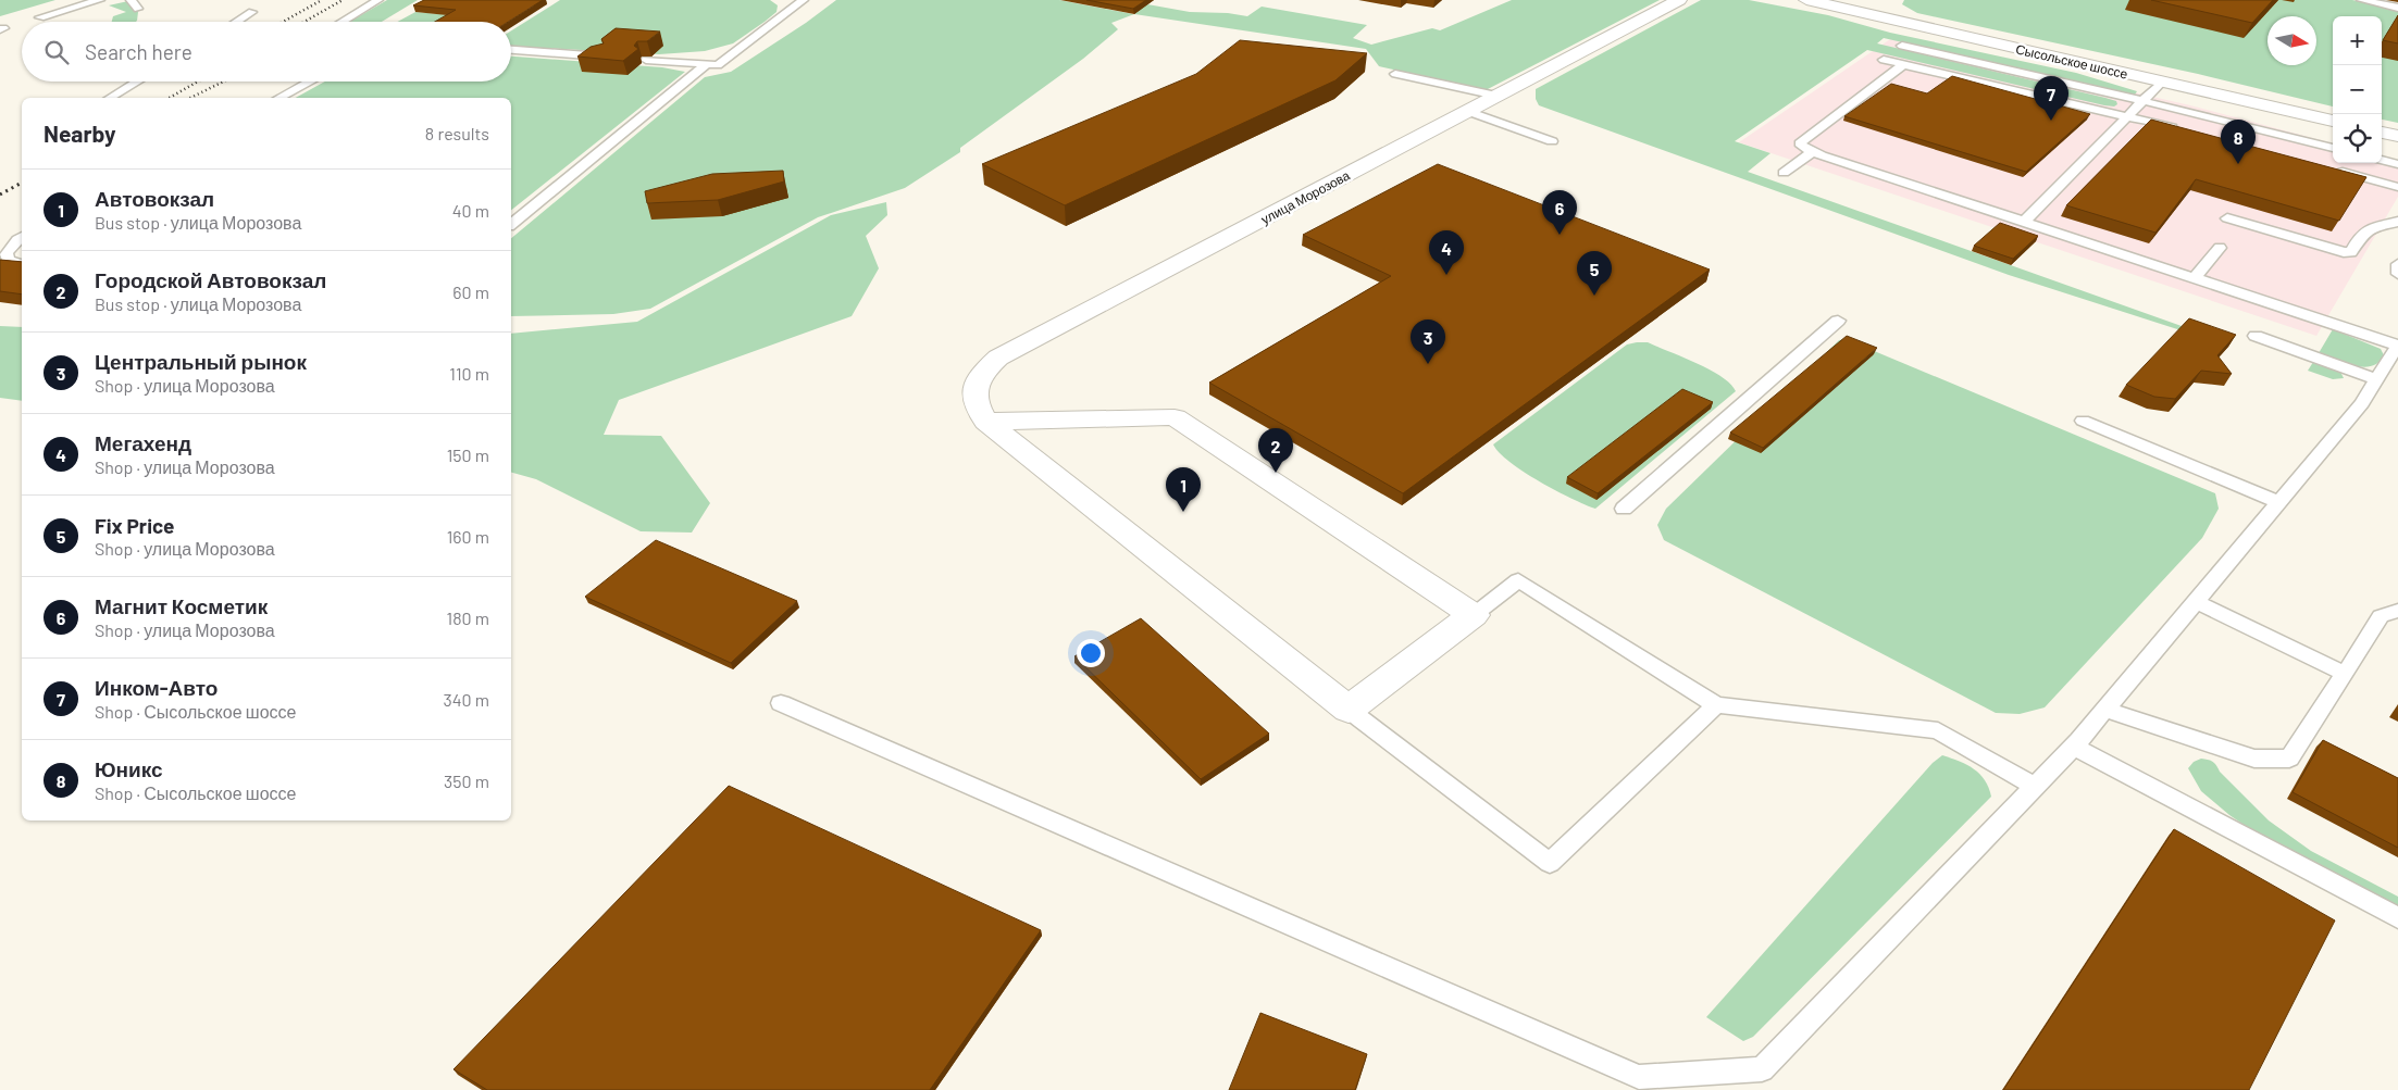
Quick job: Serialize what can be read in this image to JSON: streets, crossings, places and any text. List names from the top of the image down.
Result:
{
  "streets": {
    "street": ["Сысольское шоссе", "улица Морозова"]
  },
  "north": "right",
  "page": {
    "map_buttons": ["+", "−"],
    "search": "Search here",
    "pins": [
      "7",
      "8",
      "6",
      "4",
      "5",
      "3",
      "2",
      "1"
    ],
    "heading": ["Nearby", "8 results"],
    "list": [
      {
        "mark": "1",
        "name": "Автовокзал",
        "note": "Bus stop · улица Морозова",
        "value": "40 m"
      },
      {
        "mark": "2",
        "name": "Городской Автовокзал",
        "note": "Bus stop · улица Морозова",
        "value": "60 m"
      },
      {
        "mark": "3",
        "name": "Центральный рынок",
        "note": "Shop · улица Морозова",
        "value": "110 m"
      },
      {
        "mark": "4",
        "name": "Мегахенд",
        "note": "Shop · улица Морозова",
        "value": "150 m"
      },
      {
        "mark": "5",
        "name": "Fix Price",
        "note": "Shop · улица Морозова",
        "value": "160 m"
      },
      {
        "mark": "6",
        "name": "Магнит Косметик",
        "note": "Shop · улица Морозова",
        "value": "180 m"
      },
      {
        "mark": "7",
        "name": "Инком-Авто",
        "note": "Shop · Сысольское шоссе",
        "value": "340 m"
      },
      {
        "mark": "8",
        "name": "Юникс",
        "note": "Shop · Сысольское шоссе",
        "value": "350 m"
      }
    ]
  }
}
